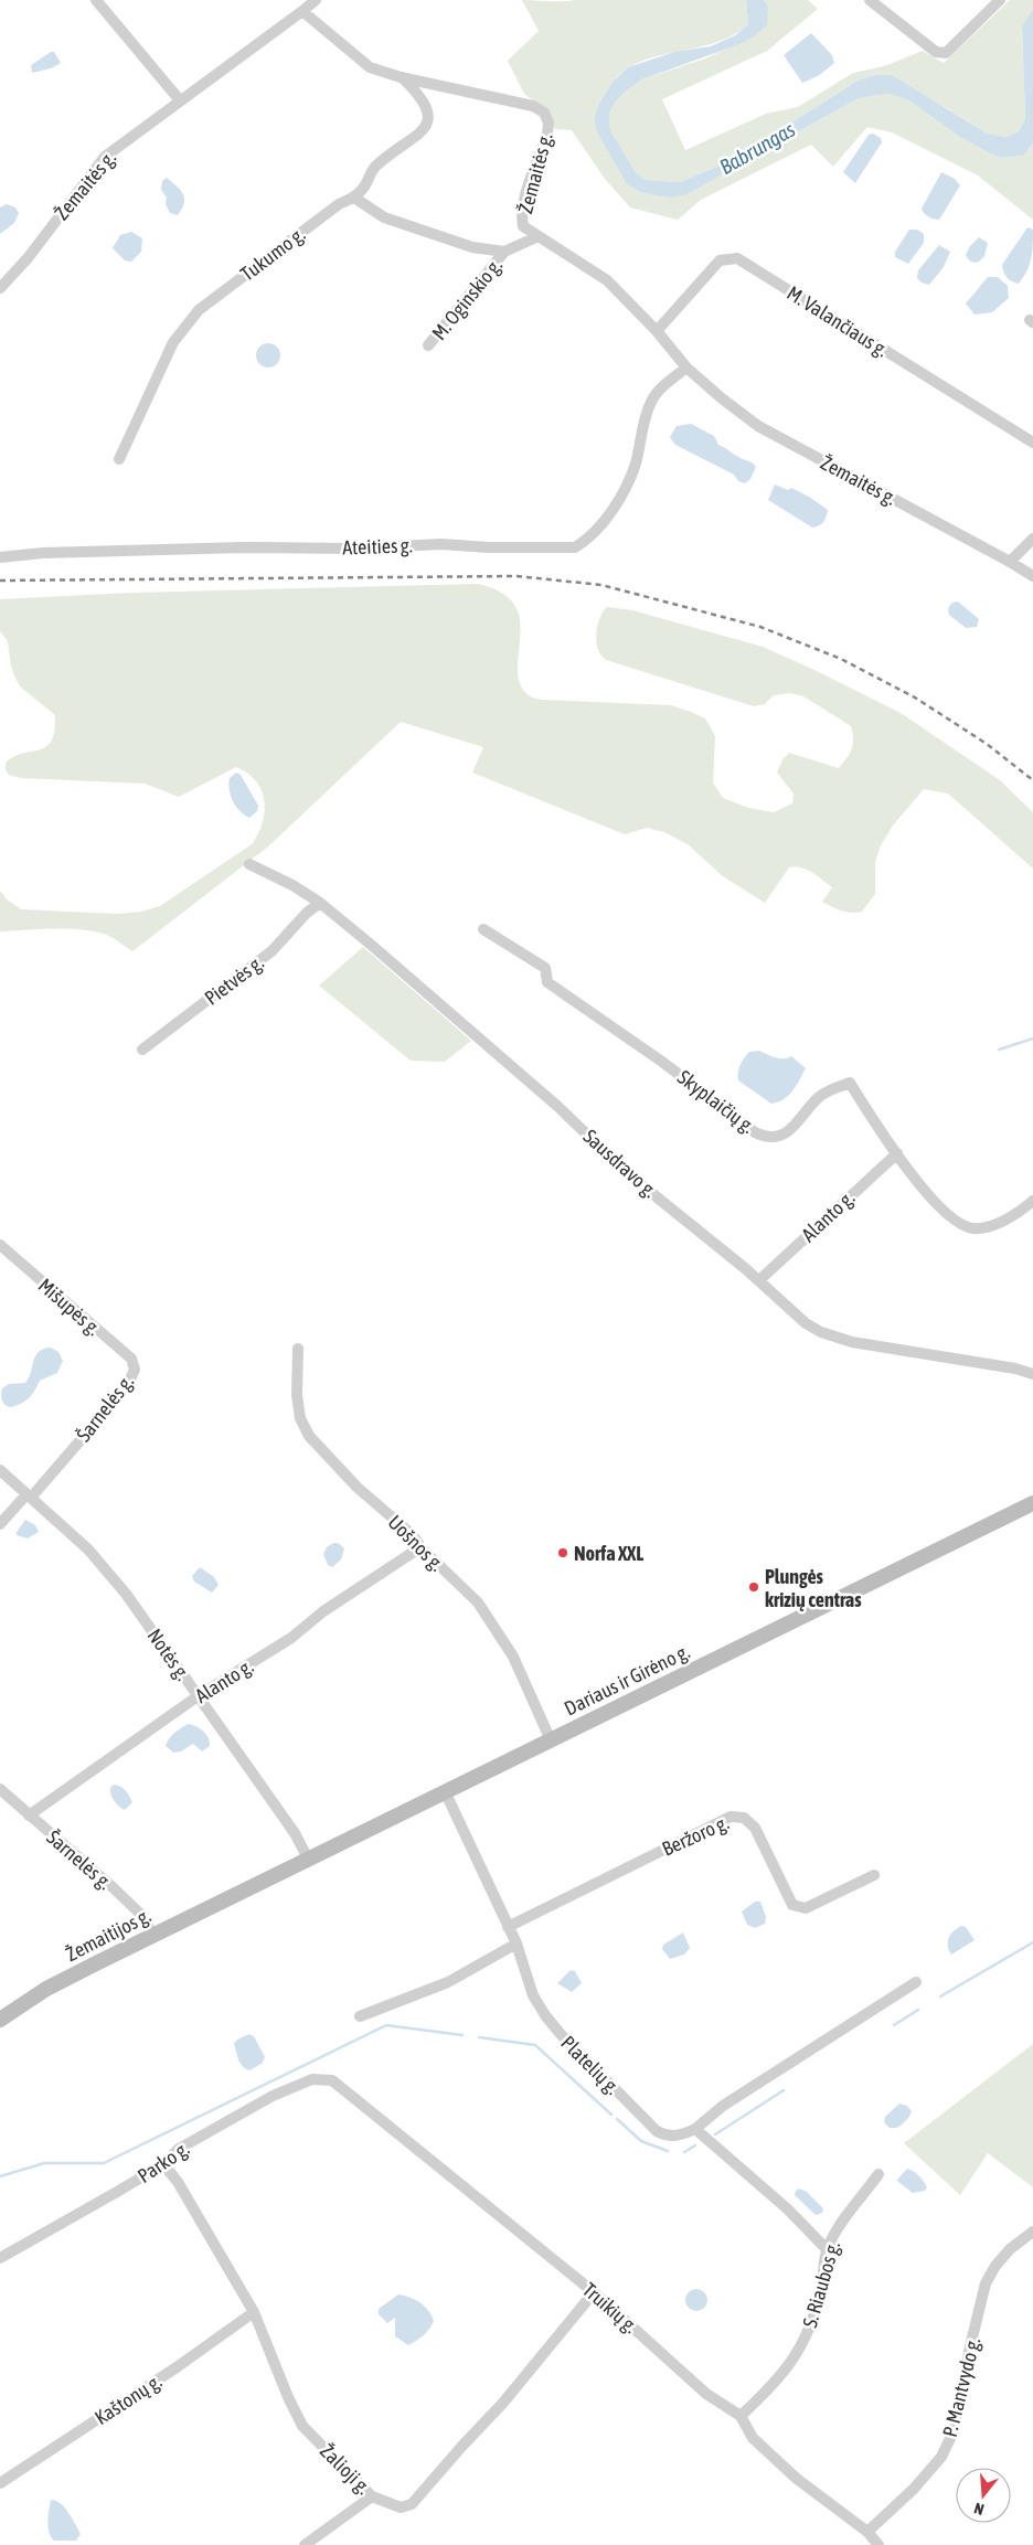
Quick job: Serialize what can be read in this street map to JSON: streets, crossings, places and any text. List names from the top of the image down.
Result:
{
  "streets": {
    "main road": ["Dariaus ir Girėno g.", "Žemaitijos g."],
    "street": [
      "Žemaitės g.",
      "Tukumo g.",
      "M. Oginskio g.",
      "M. Valančiaus g.",
      "Ateities g.",
      "Pietvės g.",
      "Skyplaičių g.",
      "Sausdravo g.",
      "Alanto g.",
      "Mišupės g.",
      "Šarnelės g.",
      "Uošnos g.",
      "Notės g.",
      "Beržoro g.",
      "Platelių g.",
      "Parko g.",
      "S. Riaubos g.",
      "Truikių g.",
      "P. Mantvydo g.",
      "Kaštonų g.",
      "Žalioji g."
    ]
  },
  "crossings": [
    ["Žemaitės g.", "Tukumo g."],
    ["Žemaitės g.", "M. Valančiaus g."],
    ["Žemaitės g.", "Ateities g."],
    ["Pietvės g.", "Sausdravo g."],
    ["Skyplaičių g.", "Alanto g."],
    ["Sausdravo g.", "Alanto g."],
    ["Alanto g.", "Šarnelės g."],
    ["Alanto g.", "Uošnos g."],
    ["Alanto g.", "Notės g."],
    ["Mišupės g.", "Šarnelės g."],
    ["Šarnelės g.", "Notės g."],
    ["Šarnelės g.", "Žemaitijos g."],
    ["Uošnos g.", "Dariaus ir Girėno g."],
    ["Notės g.", "Dariaus ir Girėno g."],
    ["Dariaus ir Girėno g.", "Žemaitijos g."],
    ["Dariaus ir Girėno g.", "Platelių g."],
    ["Beržoro g.", "Platelių g."],
    ["Parko g.", "Truikių g."],
    ["Parko g.", "Žalioji g."],
    ["S. Riaubos g.", "Truikių g."],
    ["Truikių g.", "P. Mantvydo g."],
    ["Truikių g.", "Žalioji g."],
    ["Kaštonų g.", "Žalioji g."]
  ],
  "water": ["Babrungas"],
  "places": ["Norfa XXL", "Plungės krizių centras"],
  "north": "bottom"
}
